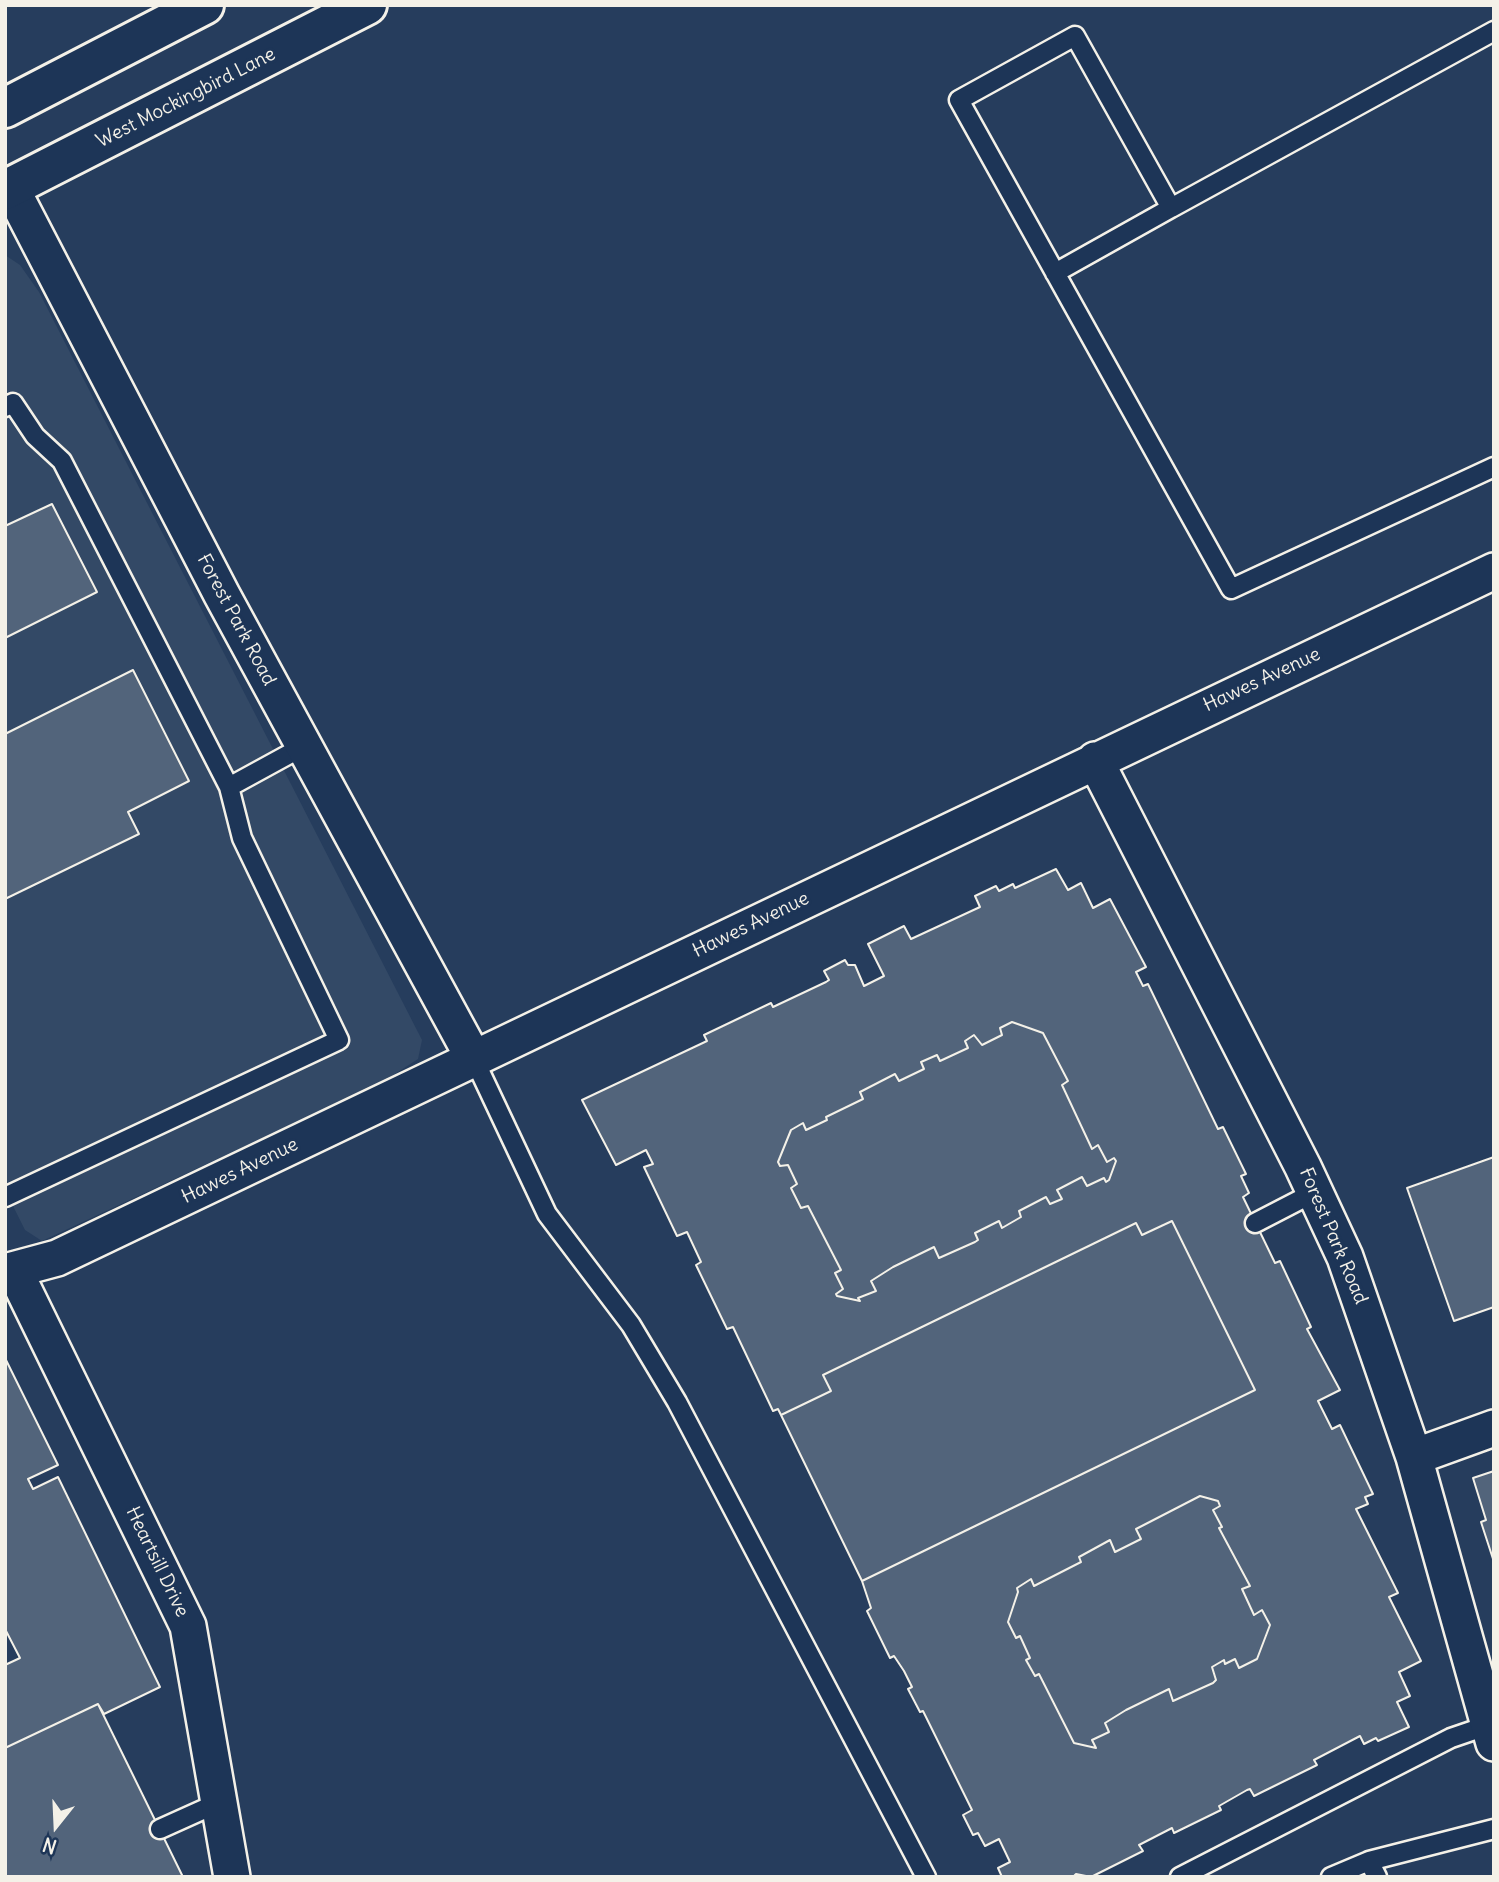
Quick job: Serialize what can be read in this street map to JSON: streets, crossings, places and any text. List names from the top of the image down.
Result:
{
  "streets": {
    "main road": ["West Mockingbird Lane"],
    "street": ["Forest Park Road", "Hawes Avenue", "Heartsill Drive"]
  },
  "crossings": [
    ["West Mockingbird Lane", "Forest Park Road"],
    ["Forest Park Road", "Hawes Avenue"],
    ["Hawes Avenue", "Heartsill Drive"]
  ],
  "north": "bottom"
}
